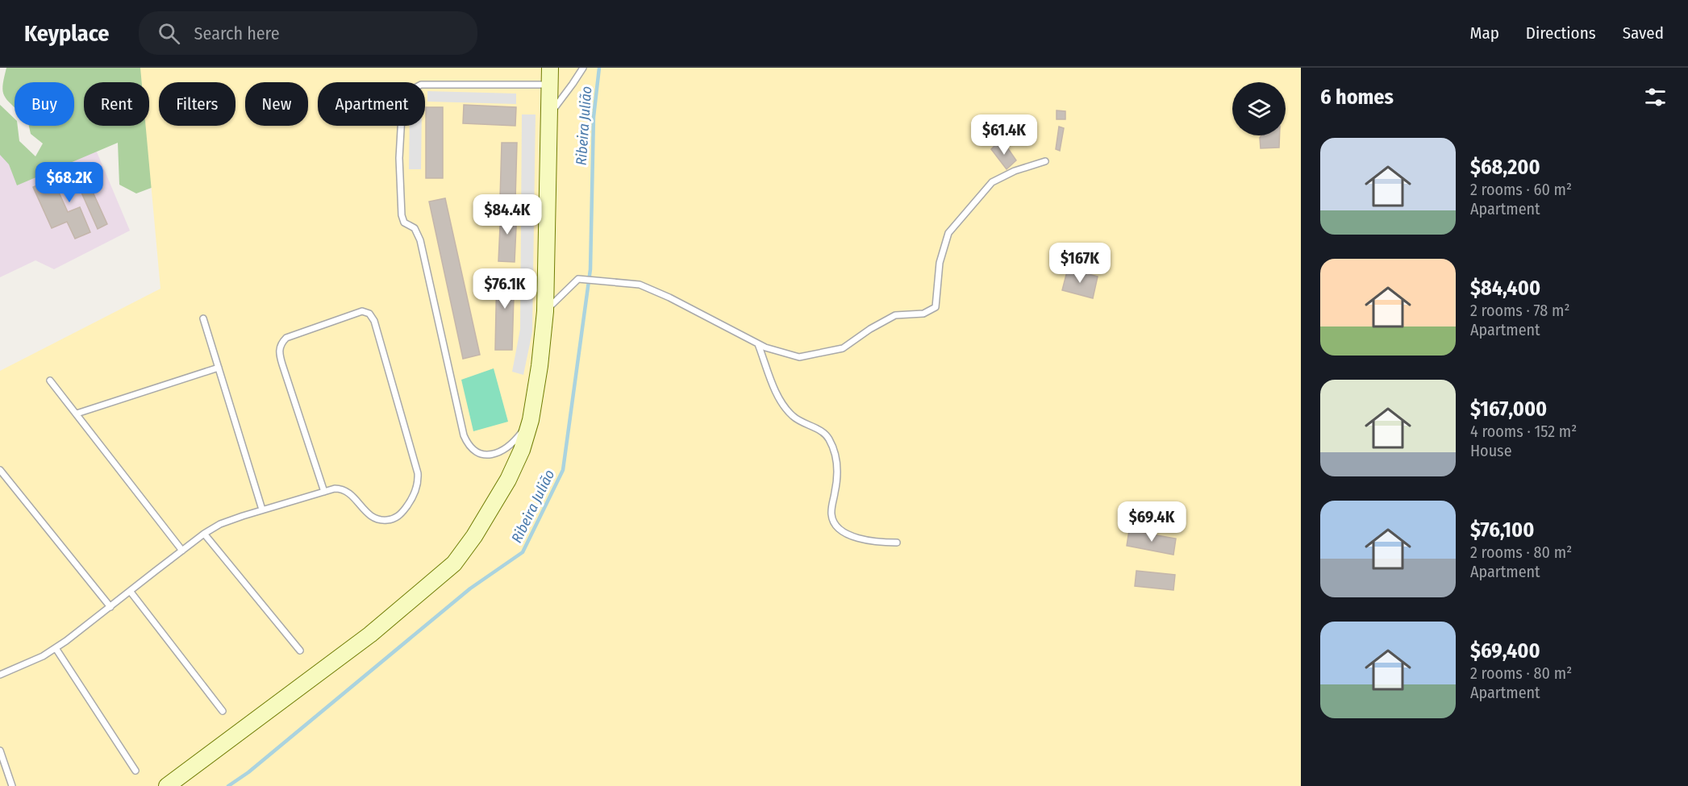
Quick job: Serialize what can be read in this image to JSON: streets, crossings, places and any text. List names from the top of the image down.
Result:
{
  "water": ["Ribeira Julião"],
  "page": {
    "header": "Keyplace",
    "search": "Search here",
    "nav": ["Map", "Directions", "Saved"],
    "heading": "6 homes",
    "chip": [
      "Buy",
      "Rent",
      "Filters",
      "New",
      "Apartment"
    ],
    "price": [
      "$61.4K",
      "$68.2K",
      "$84.4K",
      "$167K",
      "$76.1K",
      "$69.4K"
    ],
    "list": [
      {
        "name": "$68,200",
        "note": "2 rooms · 60 m² · Apartment"
      },
      {
        "name": "$84,400",
        "note": "2 rooms · 78 m² · Apartment"
      },
      {
        "name": "$167,000",
        "note": "4 rooms · 152 m² · House"
      },
      {
        "name": "$76,100",
        "note": "2 rooms · 80 m² · Apartment"
      },
      {
        "name": "$69,400",
        "note": "2 rooms · 80 m² · Apartment"
      }
    ]
  }
}
